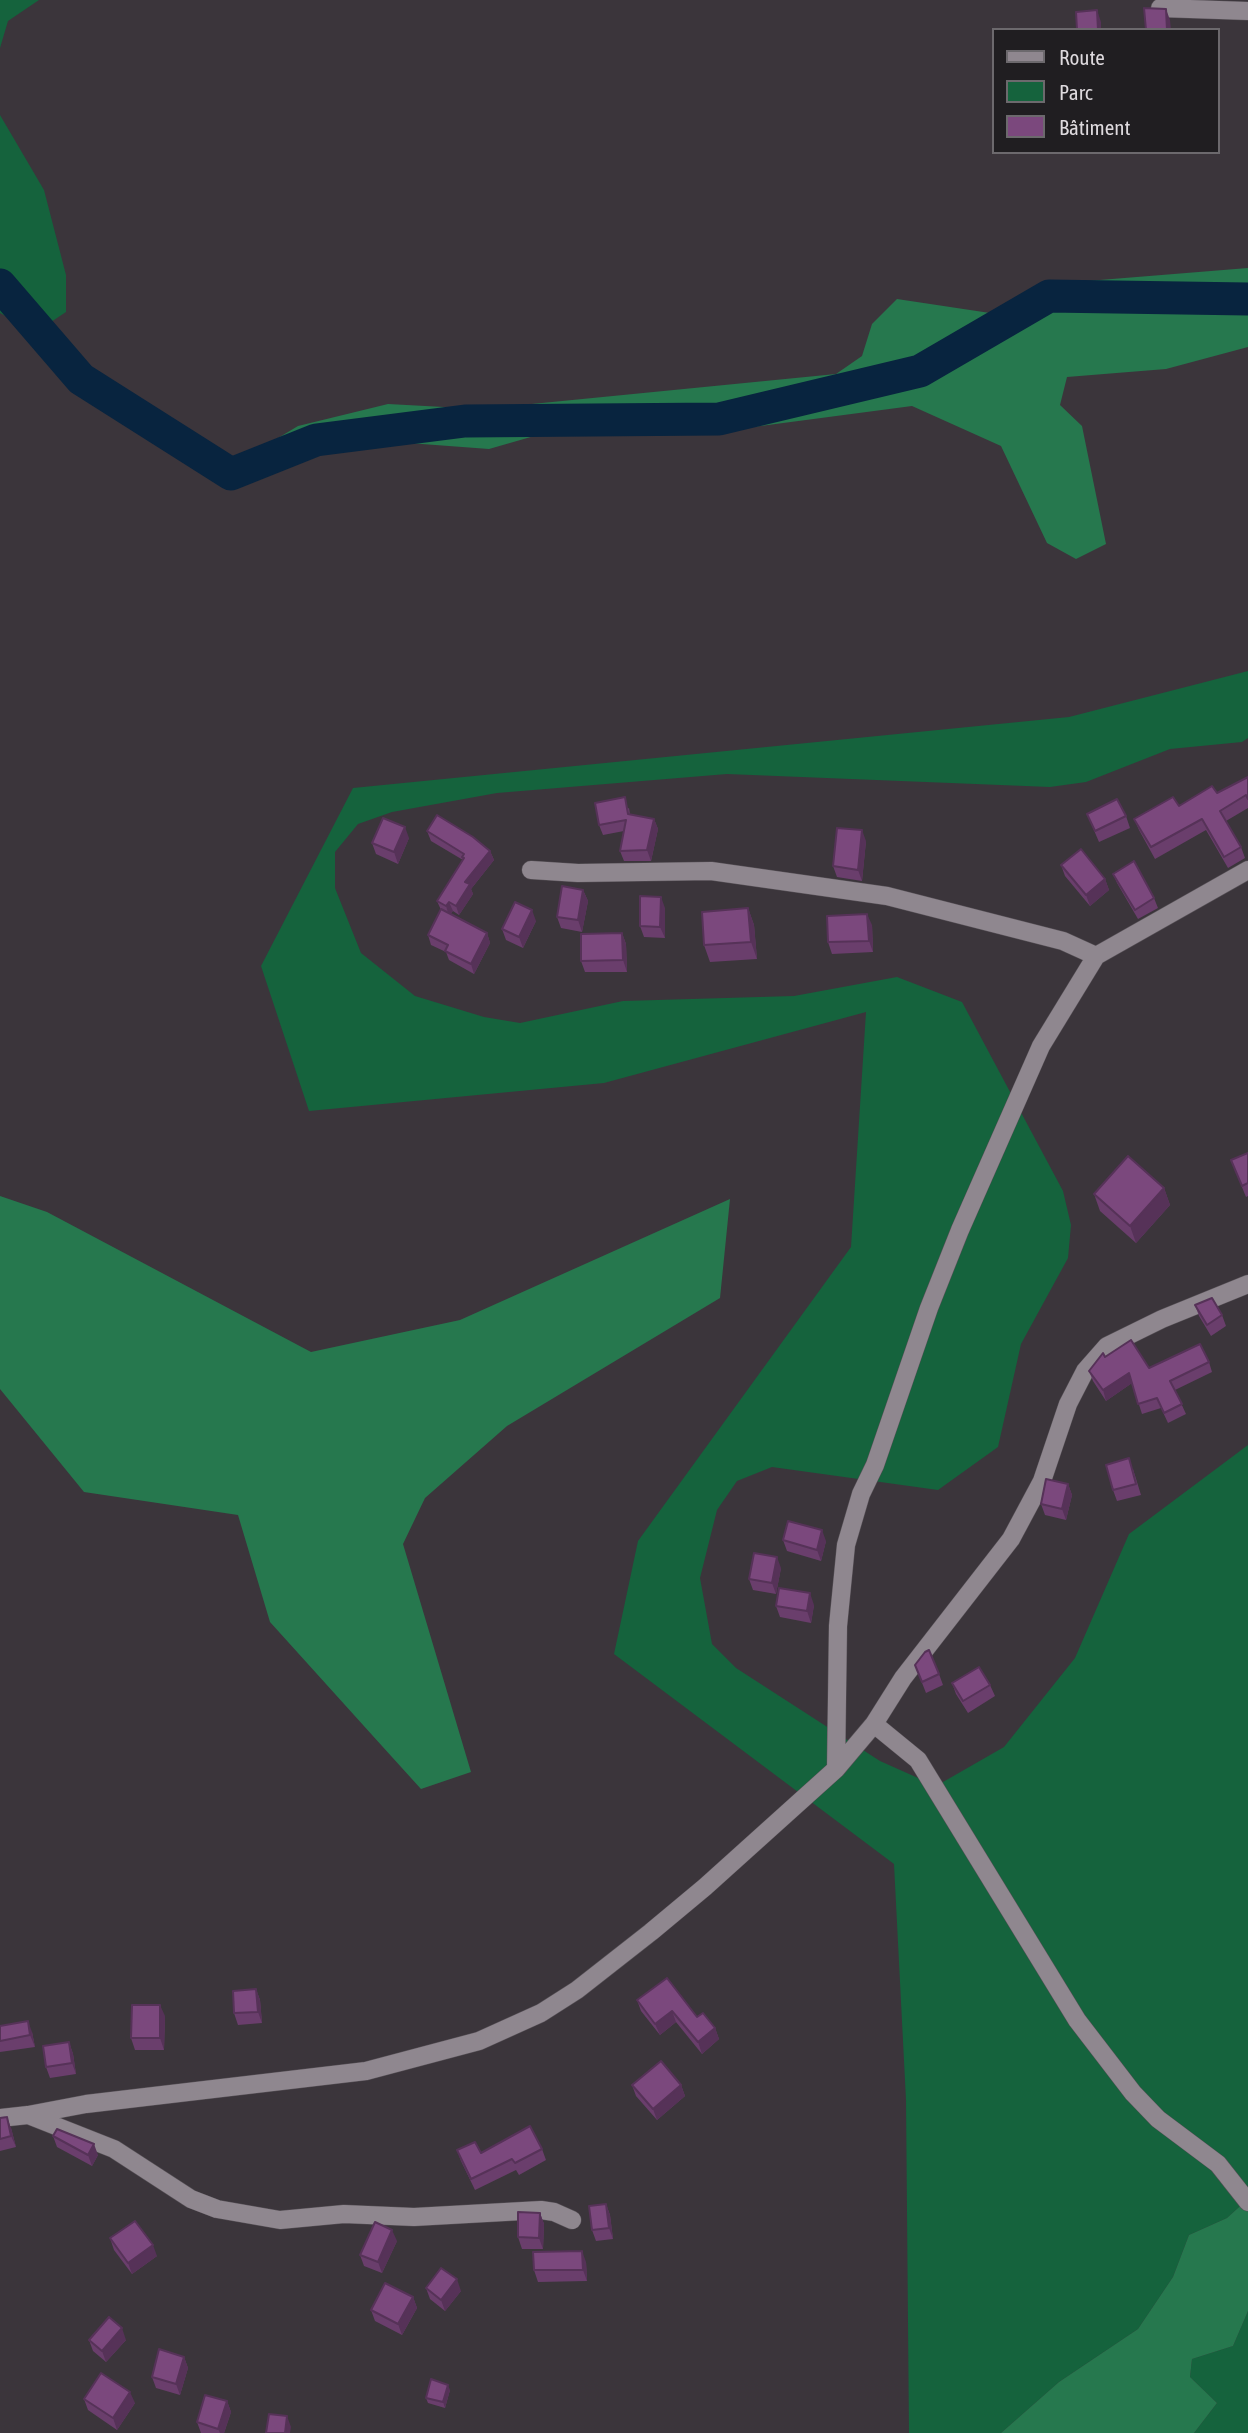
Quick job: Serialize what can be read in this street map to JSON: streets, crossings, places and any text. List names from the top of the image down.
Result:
{
  "legend": ["Route", "Parc", "Bâtiment"]
}
